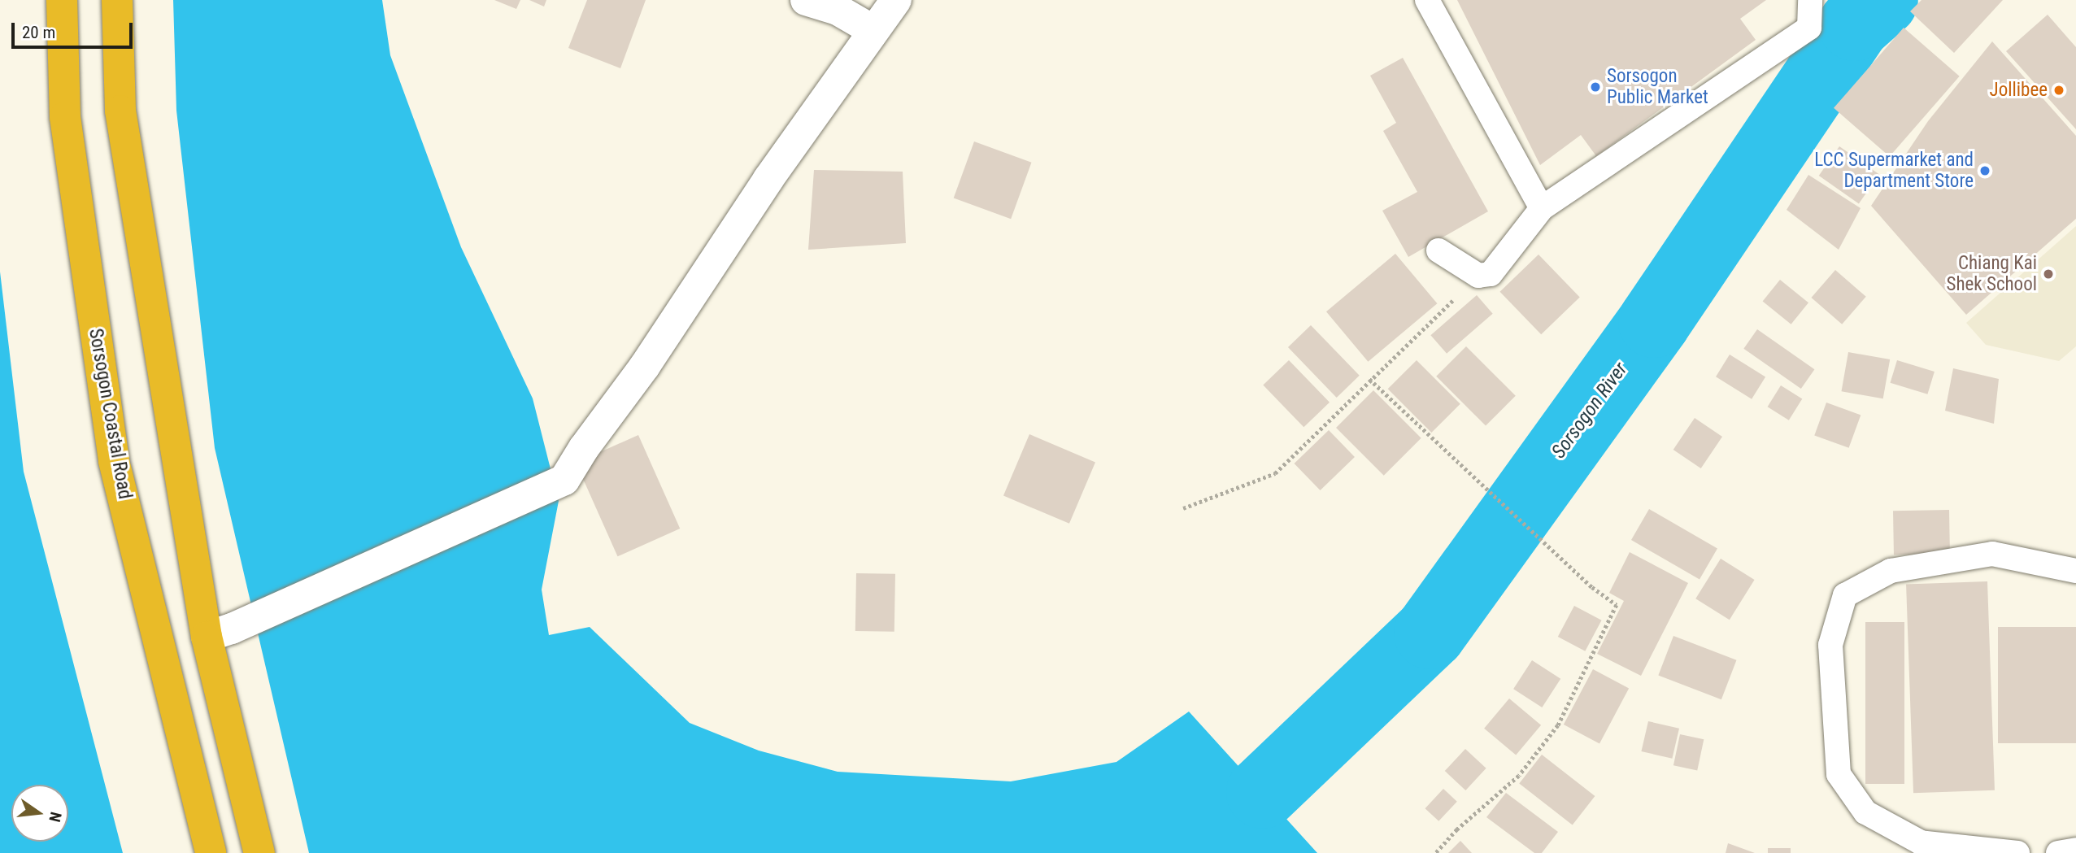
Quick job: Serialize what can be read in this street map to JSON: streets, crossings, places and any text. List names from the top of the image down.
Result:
{
  "streets": {
    "highway": ["Sorsogon Coastal Road"]
  },
  "water": ["Sorsogon River"],
  "places": [
    "Sorsogon Public Market",
    "Jollibee",
    "LCC Supermarket and Department Store",
    "Chiang Kai Shek School"
  ],
  "scale_bar": "20 m",
  "north": "right"
}
